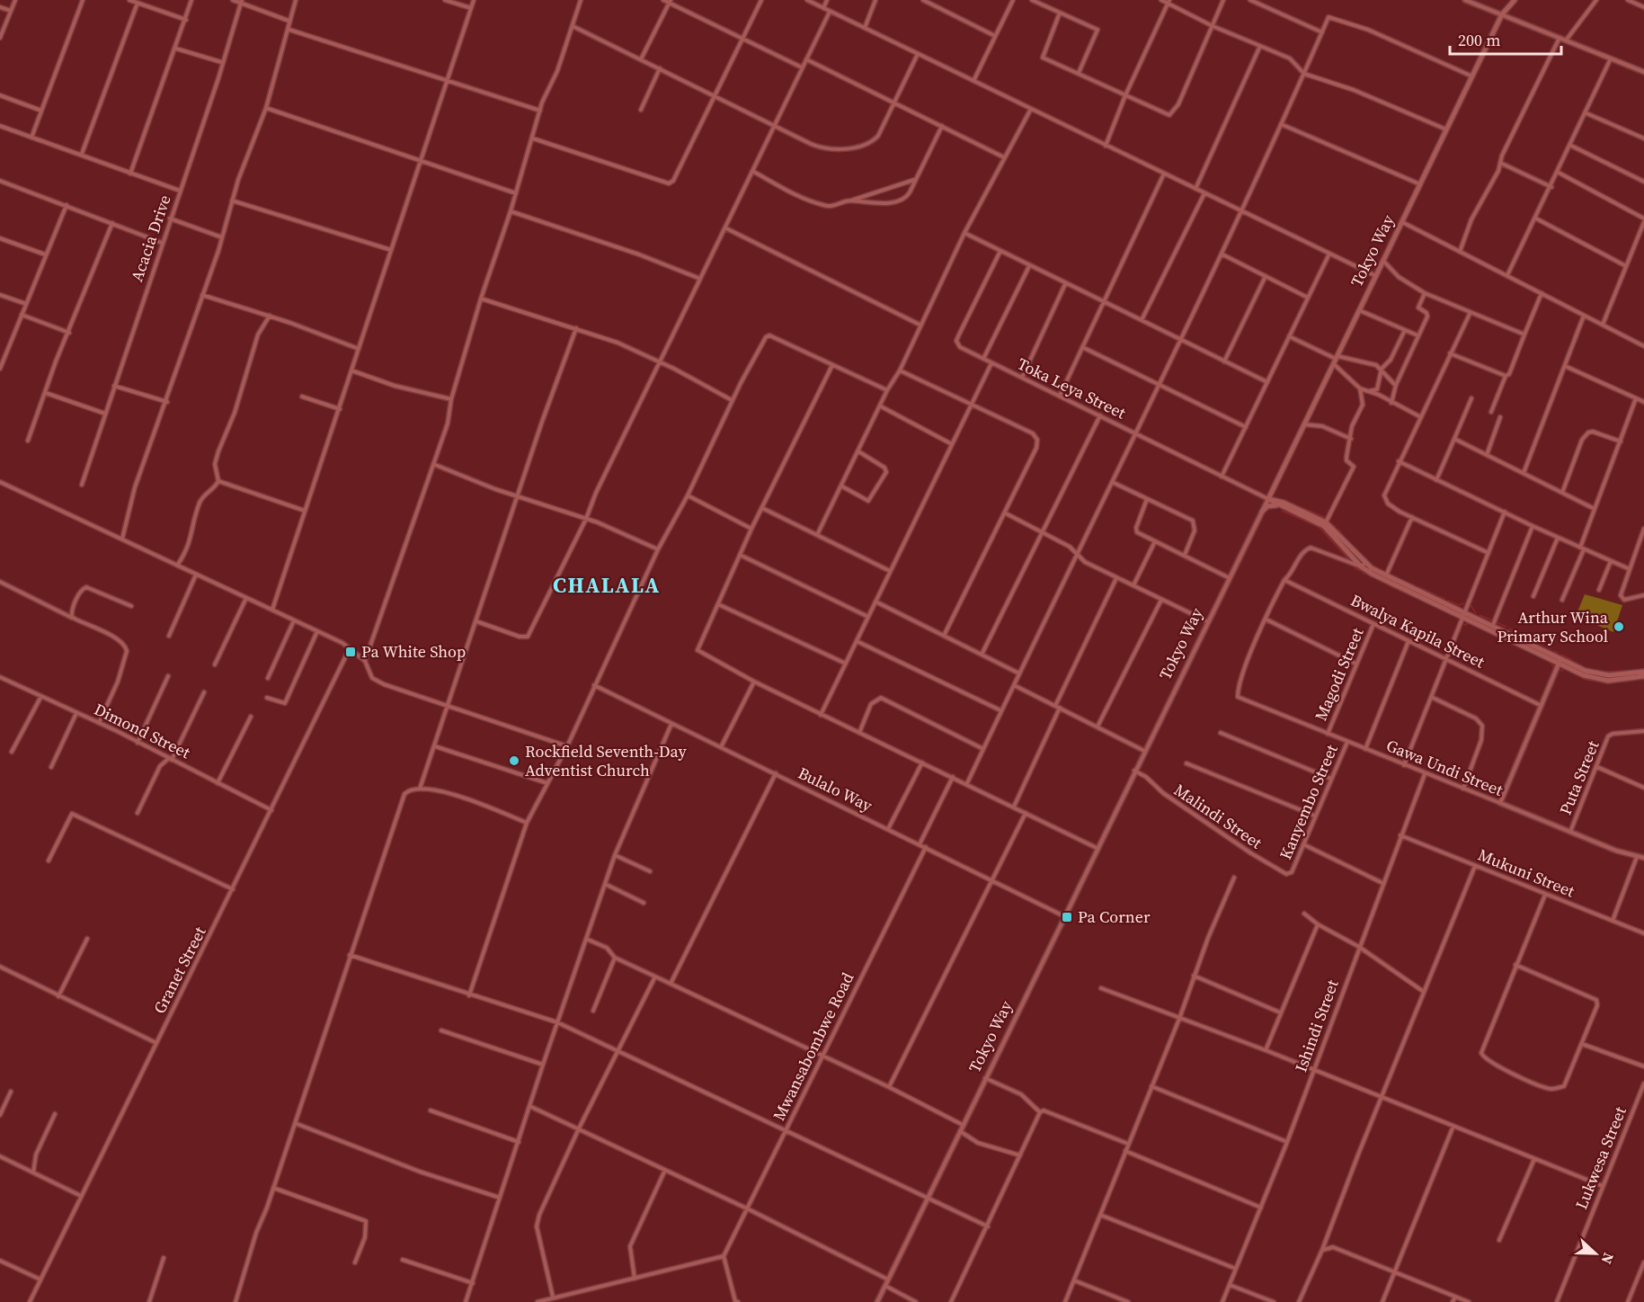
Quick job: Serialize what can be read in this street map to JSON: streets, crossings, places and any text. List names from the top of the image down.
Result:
{
  "streets": {
    "main road": ["Tokyo Way"],
    "street": [
      "Acacia Drive",
      "Toka Leya Street",
      "Bwalya Kapila Street",
      "Magodi Street",
      "Dimond Street",
      "Gawa Undi Street",
      "Puta Street",
      "Bulalo Way",
      "Kanyembo Street",
      "Malindi Street",
      "Mukuni Street",
      "Granet Street",
      "Ishindi Street",
      "Mwansabombwe Road",
      "Lukwesa Street"
    ]
  },
  "crossings": [
    ["Tokyo Way", "Toka Leya Street"],
    ["Tokyo Way", "Bulalo Way"],
    ["Tokyo Way", "Malindi Street"],
    ["Bwalya Kapila Street", "Magodi Street"],
    ["Magodi Street", "Gawa Undi Street"],
    ["Dimond Street", "Granet Street"],
    ["Gawa Undi Street", "Puta Street"],
    ["Gawa Undi Street", "Kanyembo Street"],
    ["Gawa Undi Street", "Ishindi Street"],
    ["Bulalo Way", "Mwansabombwe Road"],
    ["Kanyembo Street", "Malindi Street"],
    ["Mukuni Street", "Ishindi Street"]
  ],
  "districts": ["CHALALA"],
  "places": {
    "other": ["Arthur Wina Primary School", "Rockfield Seventh-Day Adventist Church"],
    "transit": ["Pa White Shop", "Pa Corner"]
  },
  "scale_bar": "200 m",
  "north": "right"
}
